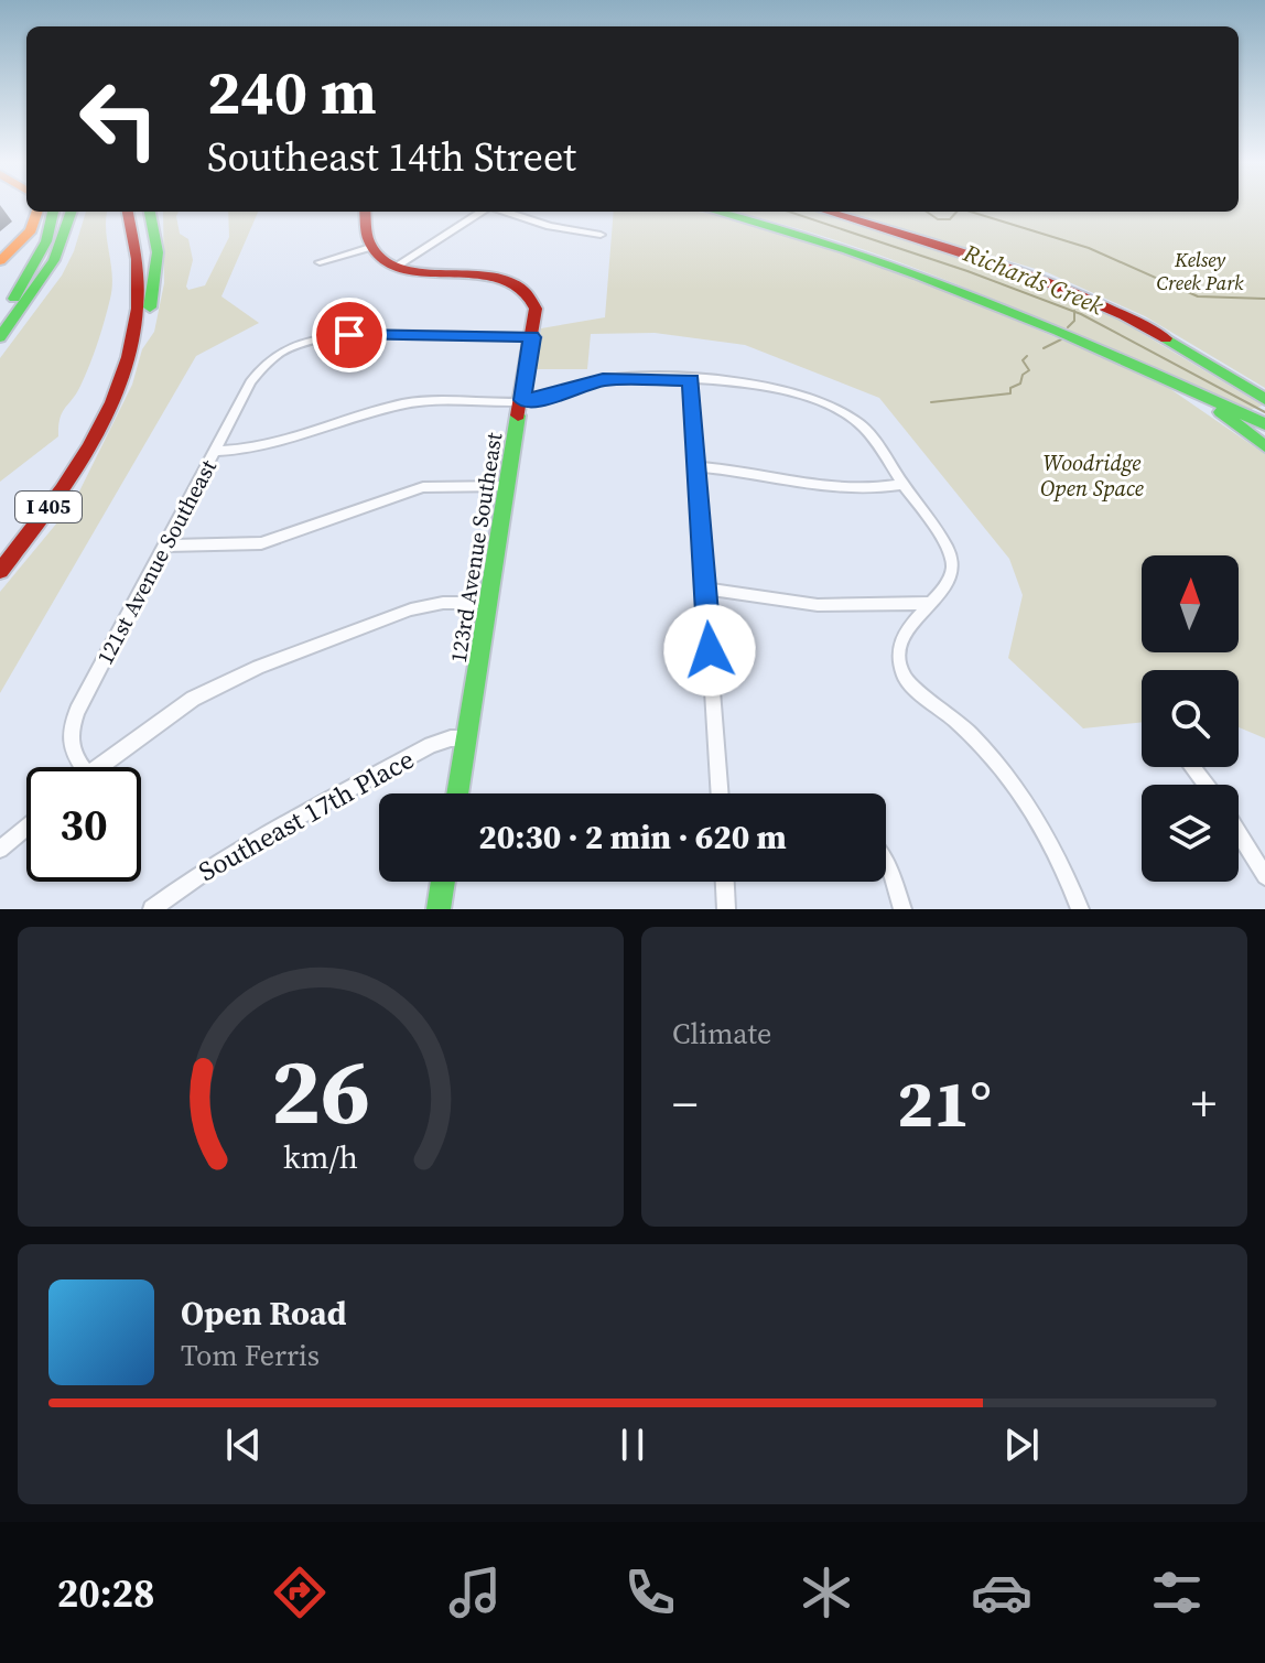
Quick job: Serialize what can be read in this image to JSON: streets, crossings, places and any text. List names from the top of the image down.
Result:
{
  "streets": {
    "main road": ["I 405", "123rd Avenue Southeast"],
    "street": ["121st Avenue Southeast", "Southeast 17th Place"]
  },
  "crossings": [
    ["123rd Avenue Southeast", "121st Avenue Southeast"],
    ["123rd Avenue Southeast", "Southeast 17th Place"]
  ],
  "water": ["Richards Creek"],
  "parks": ["Kelsey Creek Park", "Woodridge Open Space"],
  "north": "top",
  "page": {
    "turn": ["240 m", "Southeast 14th Street"],
    "limit": "30",
    "trip": "20:30 · 2 min · 620 m",
    "tile": "Climate",
    "heat": ["−", "21°", "+"],
    "song": ["Open Road", "Tom Ferris"],
    "tabs": "20:28",
    "gauge": ["26", "km/h"]
  }
}
